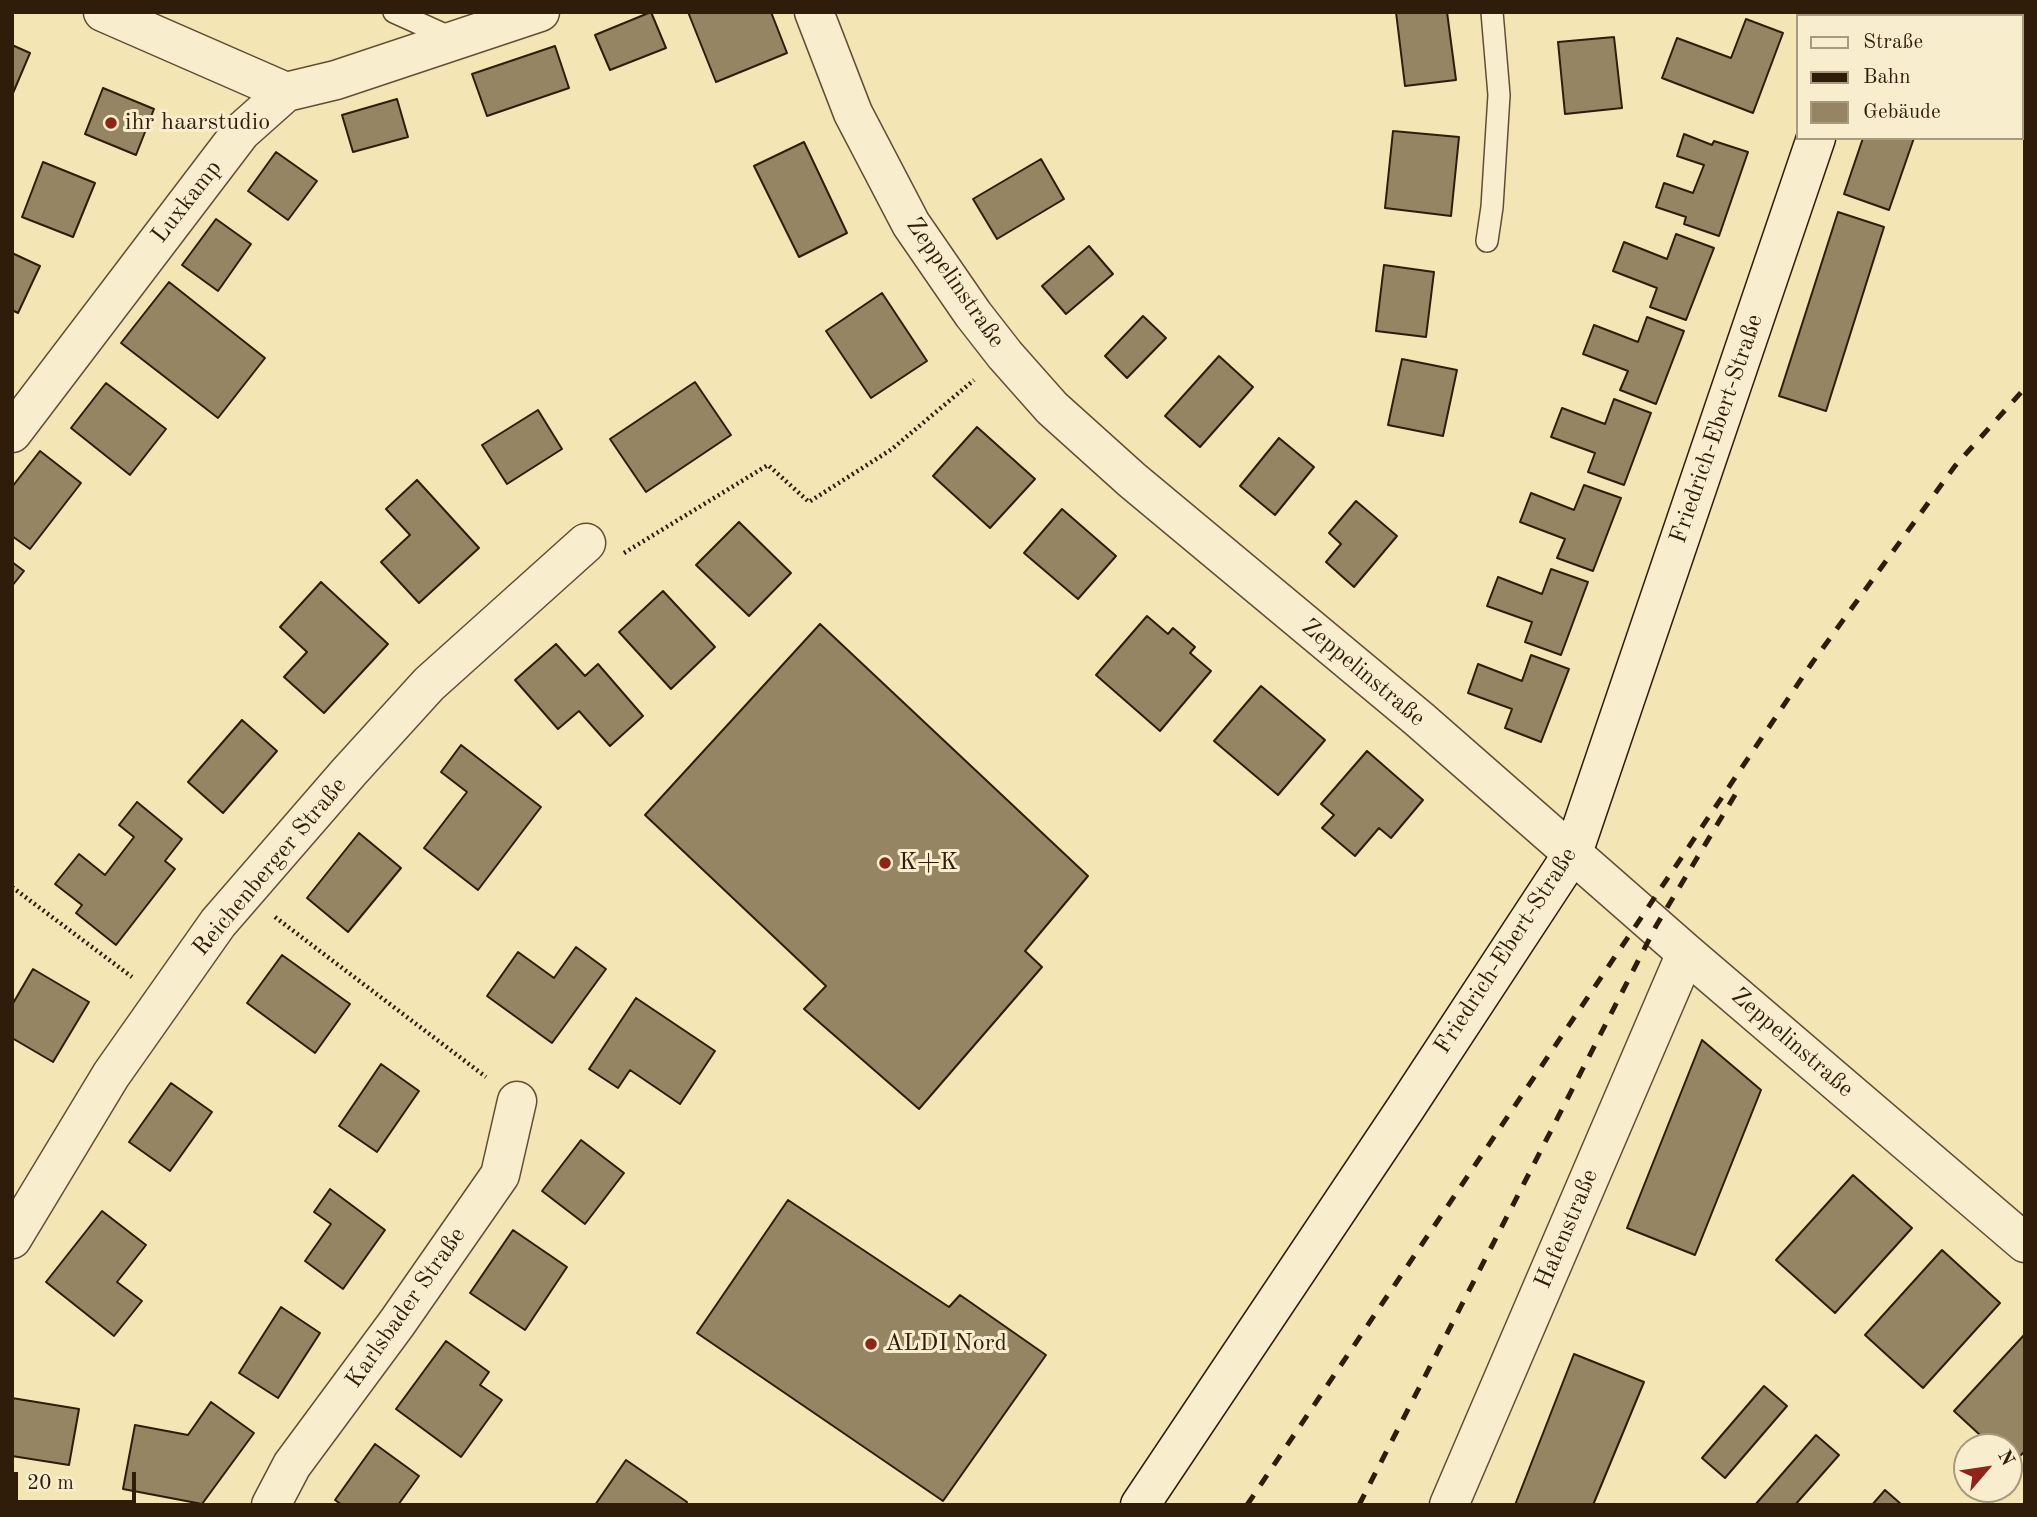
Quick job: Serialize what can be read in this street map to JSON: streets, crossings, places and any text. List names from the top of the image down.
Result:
{
  "streets": {
    "street": [
      "Luxkamp",
      "Zeppelinstraße",
      "Friedrich-Ebert-Straße",
      "Reichenberger Straße",
      "Hafenstraße",
      "Karlsbader Straße"
    ]
  },
  "crossings": [
    ["Zeppelinstraße", "Friedrich-Ebert-Straße"],
    ["Zeppelinstraße", "Hafenstraße"]
  ],
  "places": ["ihr haarstudio", "K+K", "ALDI Nord"],
  "legend": ["Straße", "Bahn", "Gebäude"],
  "scale_bar": "20 m",
  "north": "top right"
}
